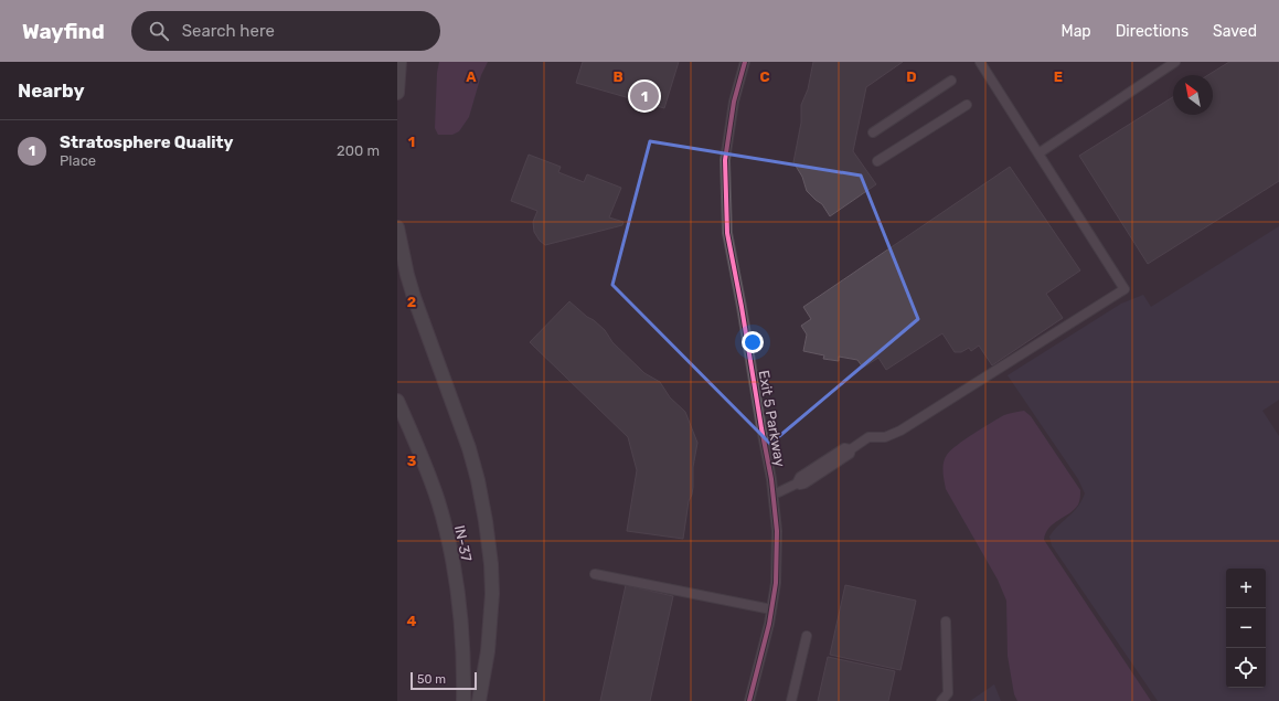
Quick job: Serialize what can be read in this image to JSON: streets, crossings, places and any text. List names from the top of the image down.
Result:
{
  "streets": {
    "highway": ["IN-37"],
    "street": ["Exit 5 Parkway"]
  },
  "scale_bar": "50 m",
  "north": "top left",
  "page": {
    "header": "Wayfind",
    "search": "Search here",
    "nav": ["Map", "Directions", "Saved"],
    "heading": "Nearby",
    "pins": "1",
    "list": [
      {
        "mark": "1",
        "name": "Stratosphere Quality",
        "note": "Place",
        "value": "200 m"
      }
    ],
    "map_buttons": ["+", "−"],
    "scale": "50 m"
  },
  "grid": {
    "columns": [
      "A",
      "B",
      "C",
      "D",
      "E"
    ],
    "rows": [
      "1",
      "2",
      "3",
      "4"
    ]
  }
}
